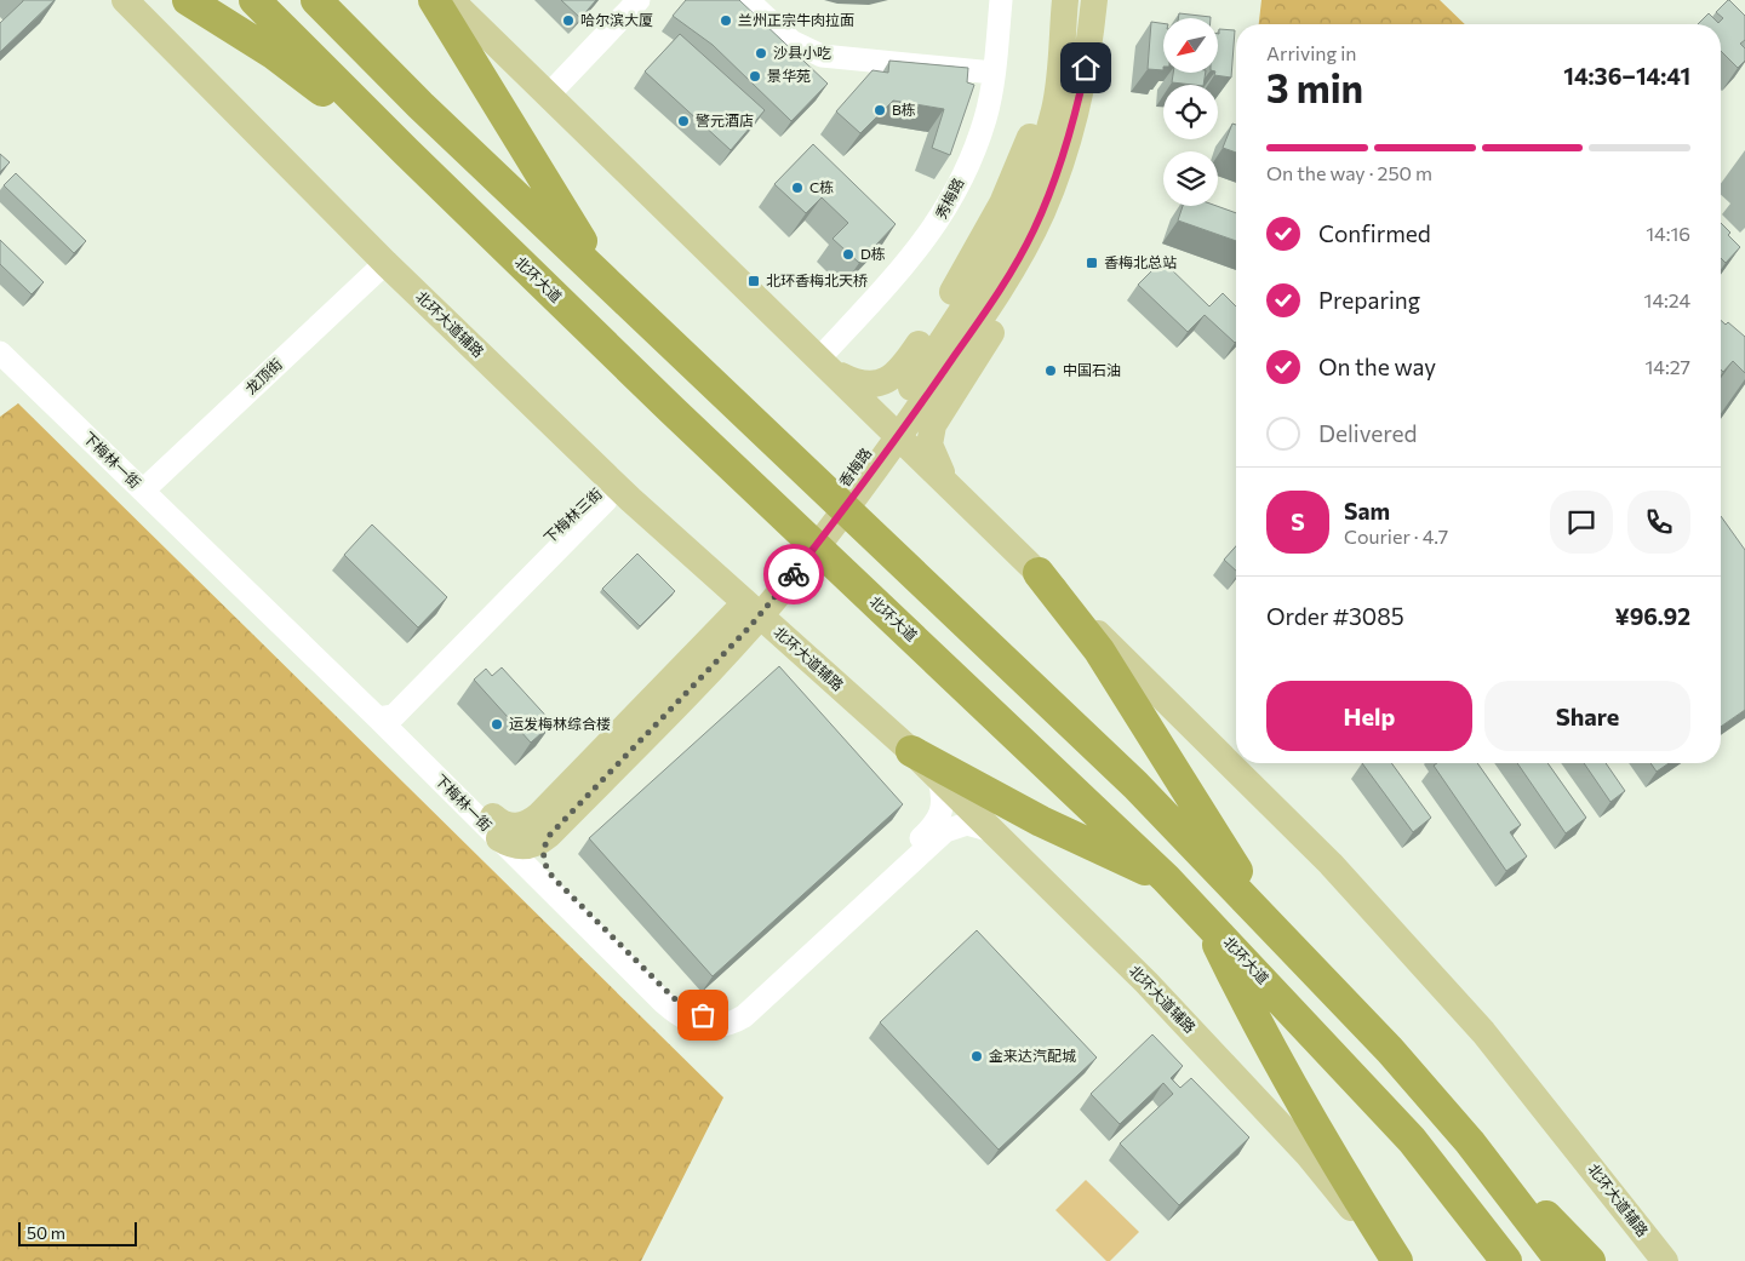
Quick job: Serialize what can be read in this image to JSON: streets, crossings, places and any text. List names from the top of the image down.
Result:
{
  "streets": {
    "highway": ["北环大道"],
    "main road": ["北环大道辅路", "香梅路"],
    "street": [
      "秀梅路",
      "龙顶街",
      "下梅林一街",
      "下梅林三街"
    ]
  },
  "crossings": [
    ["秀梅路", "北环大道辅路"],
    ["北环大道辅路", "龙顶街"],
    ["北环大道辅路", "下梅林三街"],
    ["龙顶街", "下梅林一街"],
    ["下梅林一街", "香梅路"],
    ["下梅林一街", "下梅林三街"]
  ],
  "places": {
    "other": [
      "哈尔滨大厦",
      "兰州正宗牛肉拉面",
      "沙县小吃",
      "景华苑",
      "B栋",
      "警元酒店",
      "C栋",
      "D栋",
      "中国石油",
      "运发梅林综合楼",
      "金来达汽配城"
    ],
    "transit": ["香梅北总站", "北环香梅北天桥"]
  },
  "scale_bar": "50 m",
  "north": "bottom left",
  "page": {
    "heading": ["3 min", "Arriving in", "14:36–14:41"],
    "panel": [
      "Sam",
      "Courier · 4.7",
      "Order #3085",
      "¥96.92"
    ],
    "bar": "On the way · 250 m",
    "list": [
      ["Confirmed", "14:16"],
      ["Preparing", "14:24"],
      ["On the way", "14:27"],
      "Delivered"
    ],
    "round": "S",
    "buttons": ["Help", "Share"],
    "scale": "50 m"
  }
}
